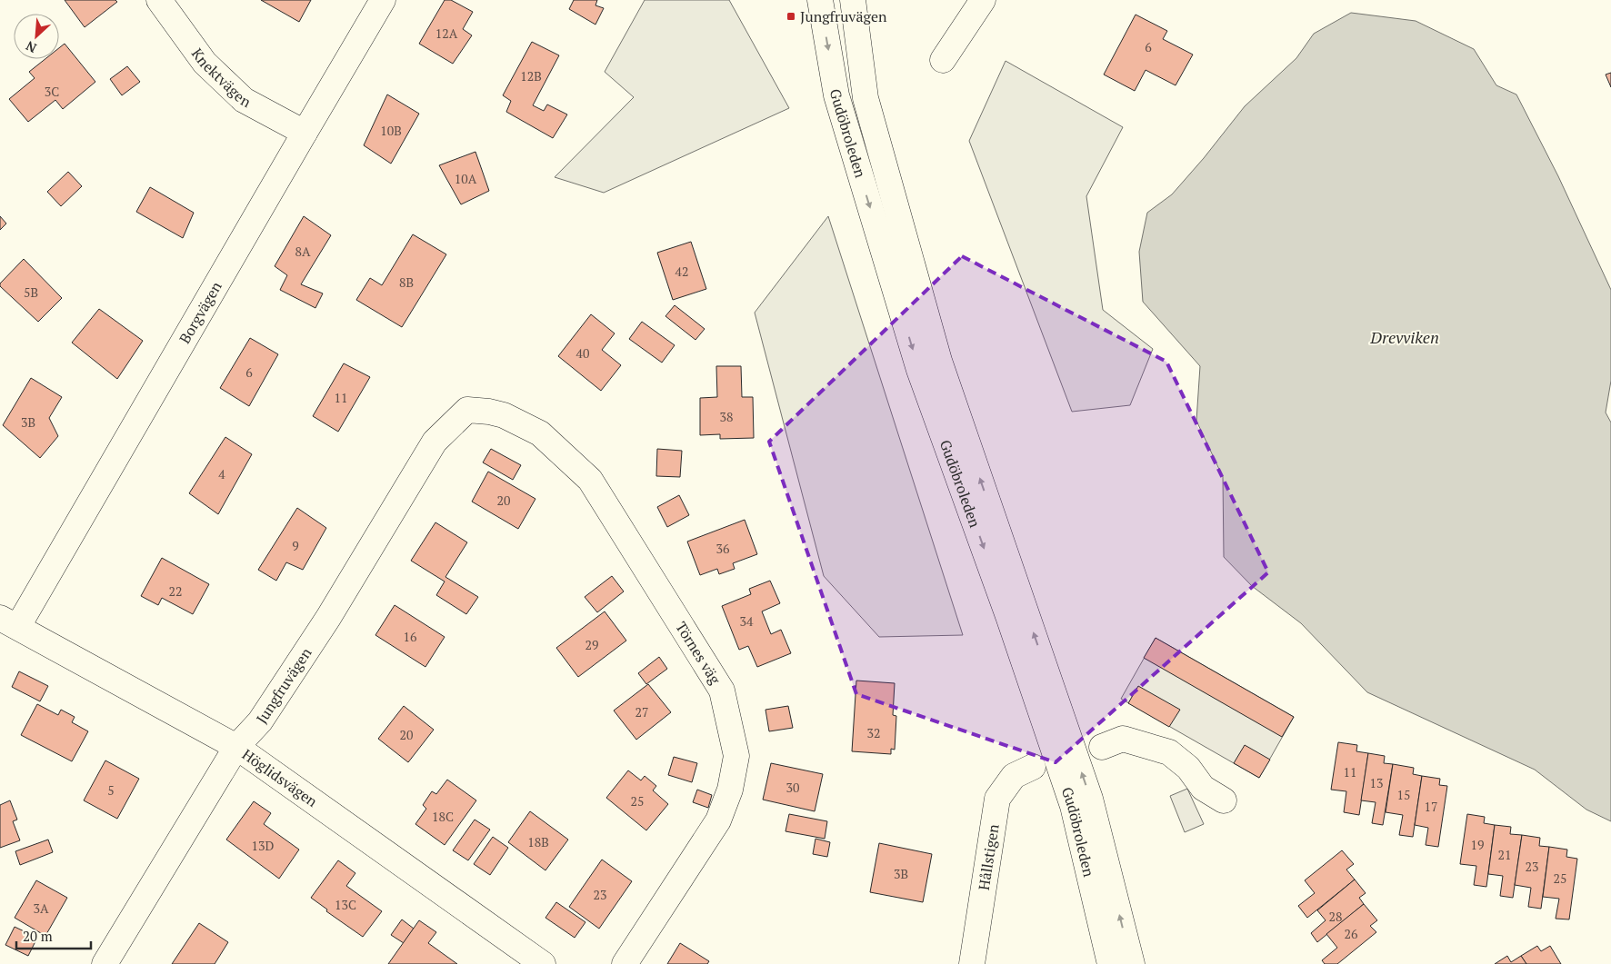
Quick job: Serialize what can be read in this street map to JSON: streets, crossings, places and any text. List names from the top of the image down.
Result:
{
  "streets": {
    "street": [
      "Knektvägen",
      "Gudöbroleden",
      "Borgvägen",
      "Törnes väg",
      "Jungfruvägen",
      "Höglidsvägen",
      "Hållstigen"
    ]
  },
  "crossings": [
    ["Knektvägen", "Borgvägen"],
    ["Borgvägen", "Höglidsvägen"],
    ["Törnes väg", "Jungfruvägen"],
    ["Jungfruvägen", "Höglidsvägen"]
  ],
  "water": ["Drevviken"],
  "places": {
    "transit": ["Jungfruvägen"]
  },
  "house_numbers": [
    "12A",
    "6",
    "12B",
    "3C",
    "10B",
    "10A",
    "8A",
    "42",
    "8B",
    "5B",
    "40",
    "6",
    "11",
    "38",
    "3B",
    "4",
    "20",
    "9",
    "36",
    "22",
    "34",
    "16",
    "29",
    "27",
    "32",
    "20",
    "11",
    "13",
    "30",
    "5",
    "15",
    "25",
    "17",
    "18C",
    "18B",
    "19",
    "13D",
    "21",
    "23",
    "3B",
    "25",
    "23",
    "13C",
    "3A",
    "28",
    "26"
  ],
  "scale_bar": "20 m",
  "north": "bottom left"
}
